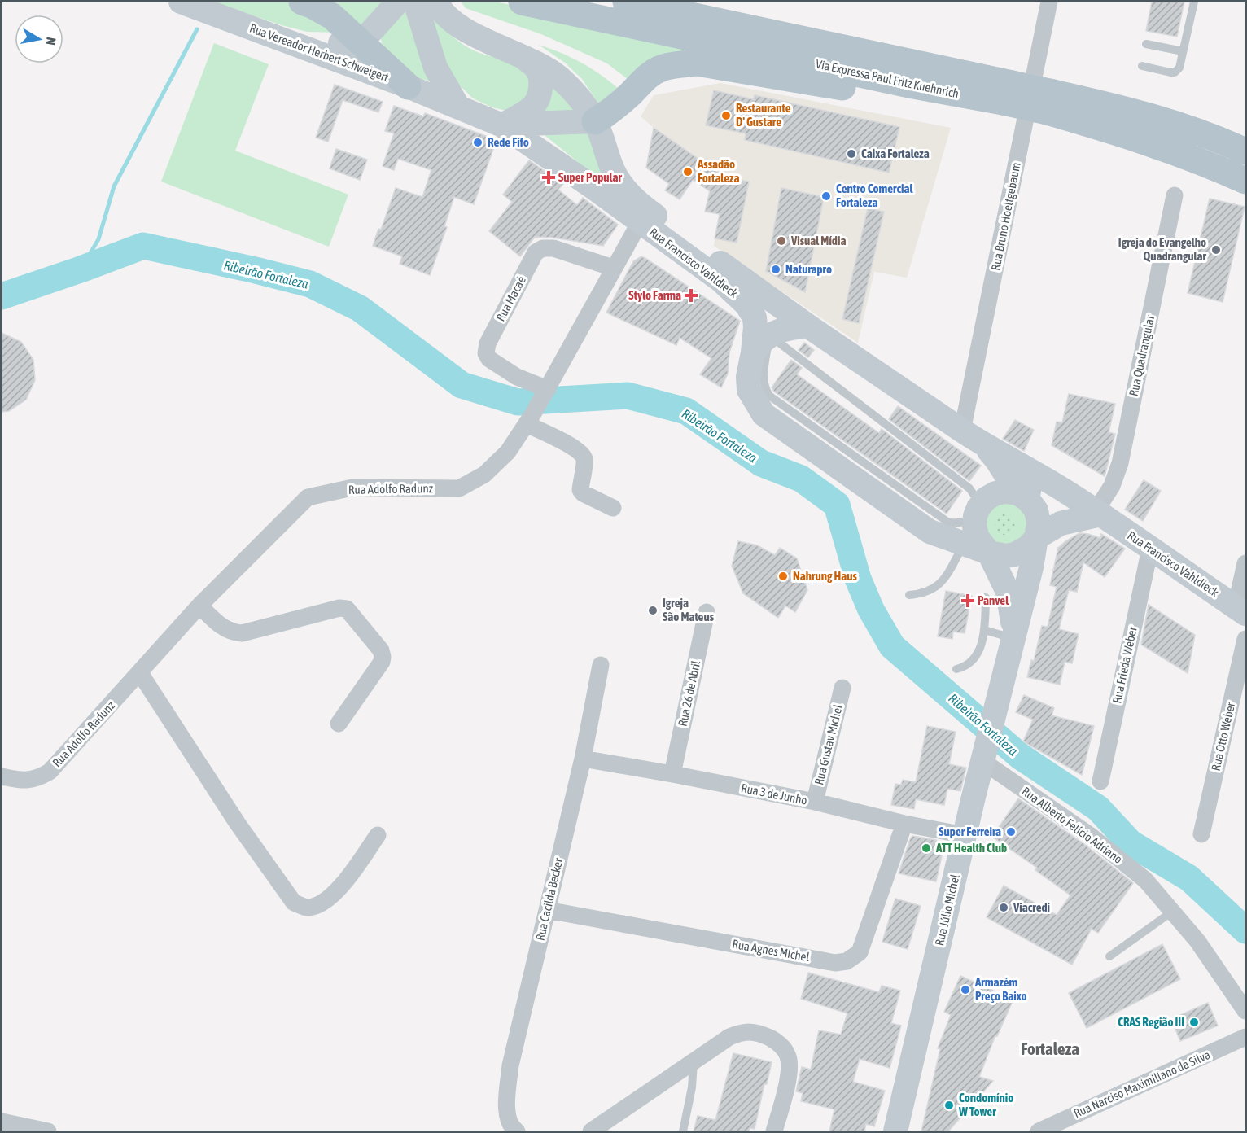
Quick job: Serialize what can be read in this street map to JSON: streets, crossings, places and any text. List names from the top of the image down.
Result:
{
  "streets": {
    "main road": [
      "Rua Vereador Herbert Schweigert",
      "Via Expressa Paul Fritz Kuehnrich",
      "Rua Francisco Vahldieck",
      "Rua Júlio Michel"
    ],
    "street": [
      "Rua Bruno Hoeltgebaum",
      "Rua Macaé",
      "Rua Quadrangular",
      "Rua Adolfo Radunz",
      "Rua Frieda Weber",
      "Rua 26 de Abril",
      "Rua Otto Weber",
      "Rua Gustav Michel",
      "Rua 3 de Junho",
      "Rua Alberto Felício Adriano",
      "Rua Cacilda Becker",
      "Rua Agnes Michel",
      "Rua Narciso Maximiliano da Silva"
    ]
  },
  "crossings": [
    ["Rua Vereador Herbert Schweigert", "Rua Francisco Vahldieck"],
    ["Rua Bruno Hoeltgebaum", "Rua Francisco Vahldieck"],
    ["Rua Francisco Vahldieck", "Rua Quadrangular"],
    ["Rua Francisco Vahldieck", "Rua Adolfo Radunz"],
    ["Rua Francisco Vahldieck", "Rua Frieda Weber"],
    ["Rua Francisco Vahldieck", "Rua Júlio Michel"],
    ["Rua Macaé", "Rua Adolfo Radunz"],
    ["Rua 26 de Abril", "Rua 3 de Junho"],
    ["Rua Gustav Michel", "Rua 3 de Junho"],
    ["Rua 3 de Junho", "Rua Cacilda Becker"],
    ["Rua 3 de Junho", "Rua Júlio Michel"],
    ["Rua 3 de Junho", "Rua Agnes Michel"],
    ["Rua Alberto Felício Adriano", "Rua Júlio Michel"],
    ["Rua Cacilda Becker", "Rua Agnes Michel"]
  ],
  "districts": ["Fortaleza"],
  "water": ["Ribeirão Fortaleza"],
  "places": {
    "other": [
      "Restaurante D' Gustare",
      "Rede Fifo",
      "Caixa Fortaleza",
      "Assadão Fortaleza",
      "Centro Comercial Fortaleza",
      "Visual Mídia",
      "Igreja do Evangelho Quadrangular",
      "Naturapro",
      "Nahrung Haus",
      "Igreja São Mateus",
      "Super Ferreira",
      "ATT Health Club",
      "Viacredi",
      "Armazém Preço Baixo",
      "CRAS Região III",
      "Condomínio W Tower"
    ],
    "health": ["Super Popular", "Stylo Farma", "Panvel"]
  },
  "north": "right"
}
